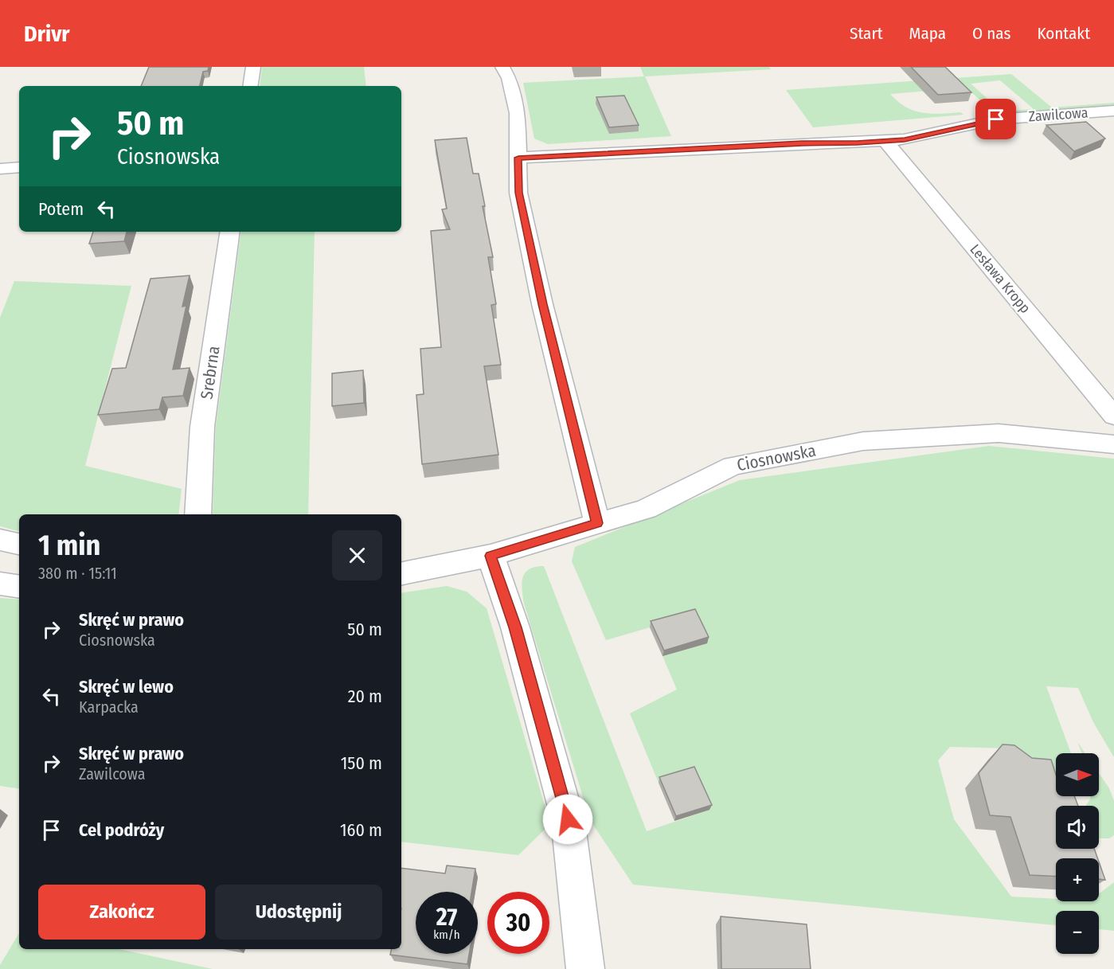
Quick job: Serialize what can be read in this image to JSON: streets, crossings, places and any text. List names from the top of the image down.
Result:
{
  "streets": {
    "street": [
      "Zawilcowa",
      "Lesława Kropp",
      "Srebrna",
      "Ciosnowska"
    ]
  },
  "crossings": [
    ["Zawilcowa", "Lesława Kropp"]
  ],
  "north": "right",
  "page": {
    "header": "Drivr",
    "nav": [
      "Start",
      "Mapa",
      "O nas",
      "Kontakt"
    ],
    "turn": ["50 m", "Ciosnowska"],
    "then": "Potem",
    "heading": ["1 min", "380 m · 15:11"],
    "list": [
      {
        "name": "Skręć w prawo",
        "note": "Ciosnowska",
        "value": "50 m"
      },
      {
        "name": "Skręć w lewo",
        "note": "Karpacka",
        "value": "20 m"
      },
      {
        "name": "Skręć w prawo",
        "note": "Zawilcowa",
        "value": "150 m"
      },
      {
        "name": "Cel podróży",
        "value": "160 m"
      }
    ],
    "map_buttons": ["+", "−"],
    "buttons": ["Zakończ", "Udostępnij"],
    "speed": "27 km/h",
    "limit": "30"
  }
}
